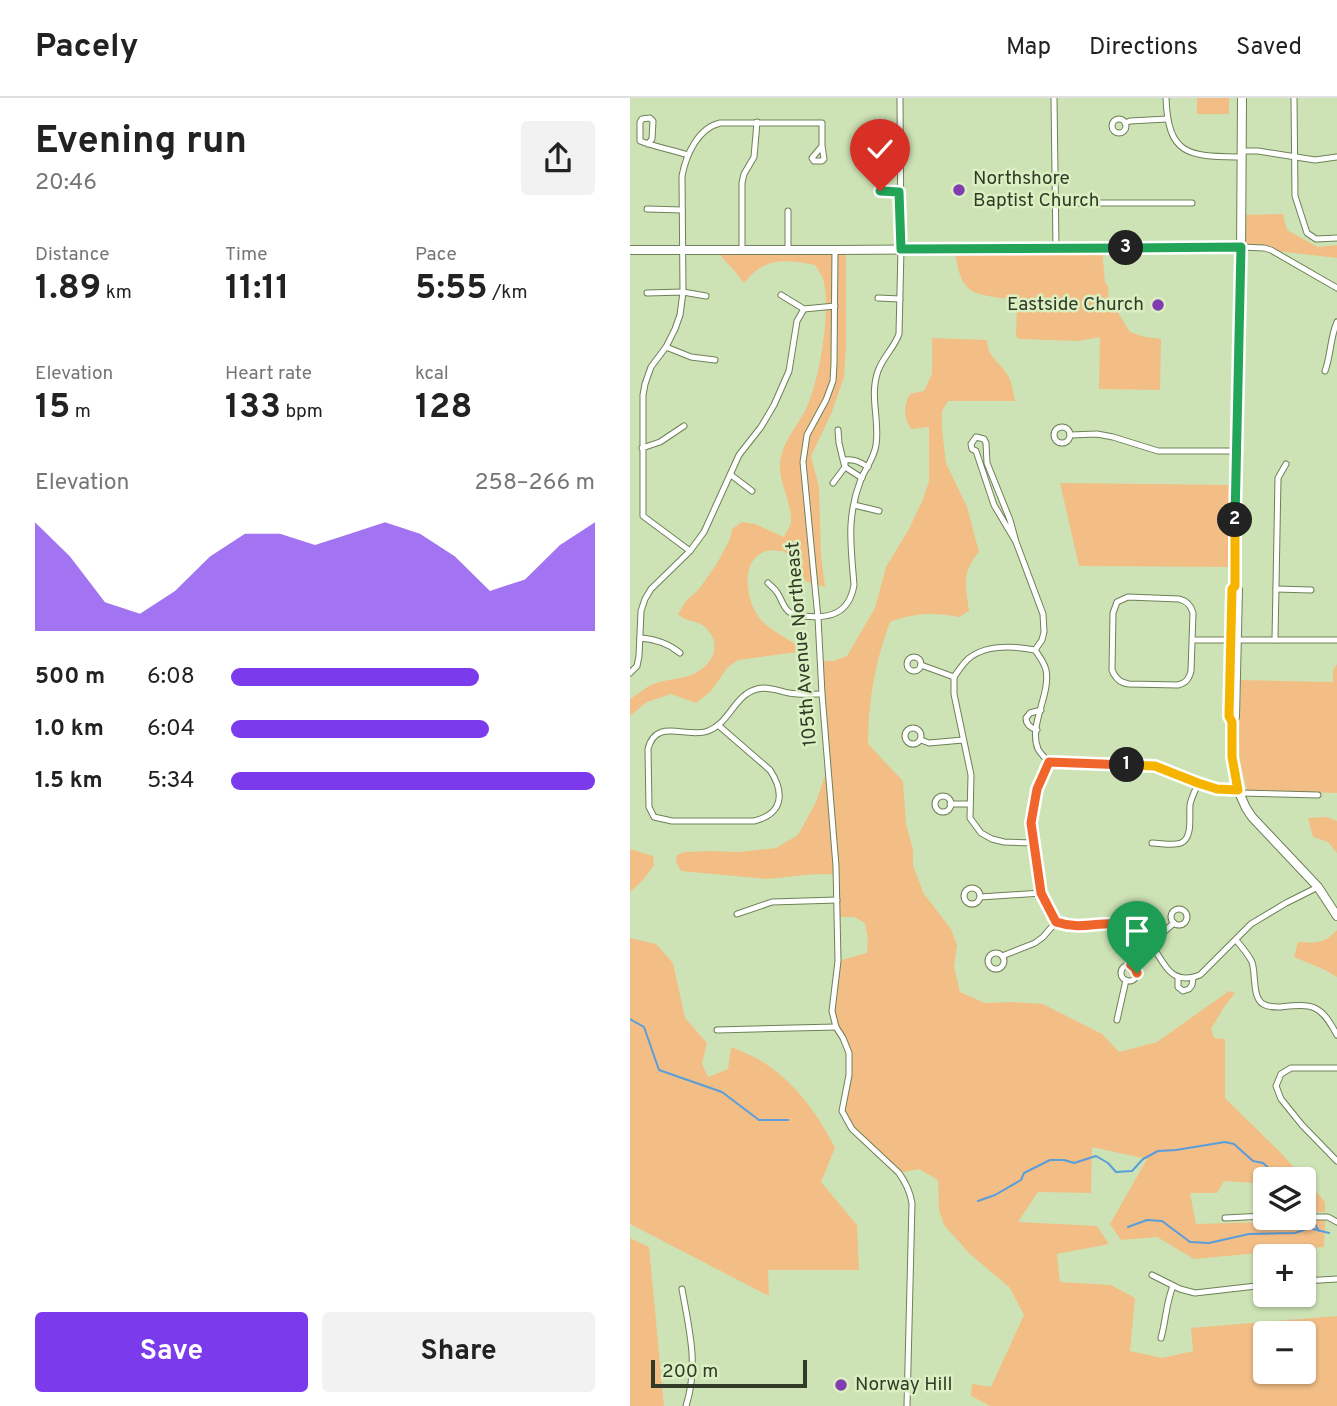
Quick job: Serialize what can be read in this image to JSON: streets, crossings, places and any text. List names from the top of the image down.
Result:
{
  "streets": {
    "street": ["105th Avenue Northeast"]
  },
  "places": ["Northshore Baptist Church", "Eastside Church", "Norway Hill"],
  "scale_bar": "200 m",
  "page": {
    "header": "Pacely",
    "nav": ["Map", "Directions", "Saved"],
    "heading": ["Evening run", "20:46"],
    "stats": [
      ["Distance", "1.89 km"],
      ["Time", "11:11"],
      ["Pace", "5:55 /km"],
      ["Elevation", "15 m"],
      ["Heart rate", "133 bpm"],
      ["kcal", "128"]
    ],
    "pins": ["3", "2", "1"],
    "chart": ["Elevation", "258–266 m"],
    "list": [
      {
        "name": "500 m",
        "note": "6:08"
      },
      {
        "name": "1.0 km",
        "note": "6:04"
      },
      {
        "name": "1.5 km",
        "note": "5:34"
      }
    ],
    "map_buttons": ["+", "−"],
    "buttons": ["Save", "Share"],
    "scale": "200 m"
  }
}
